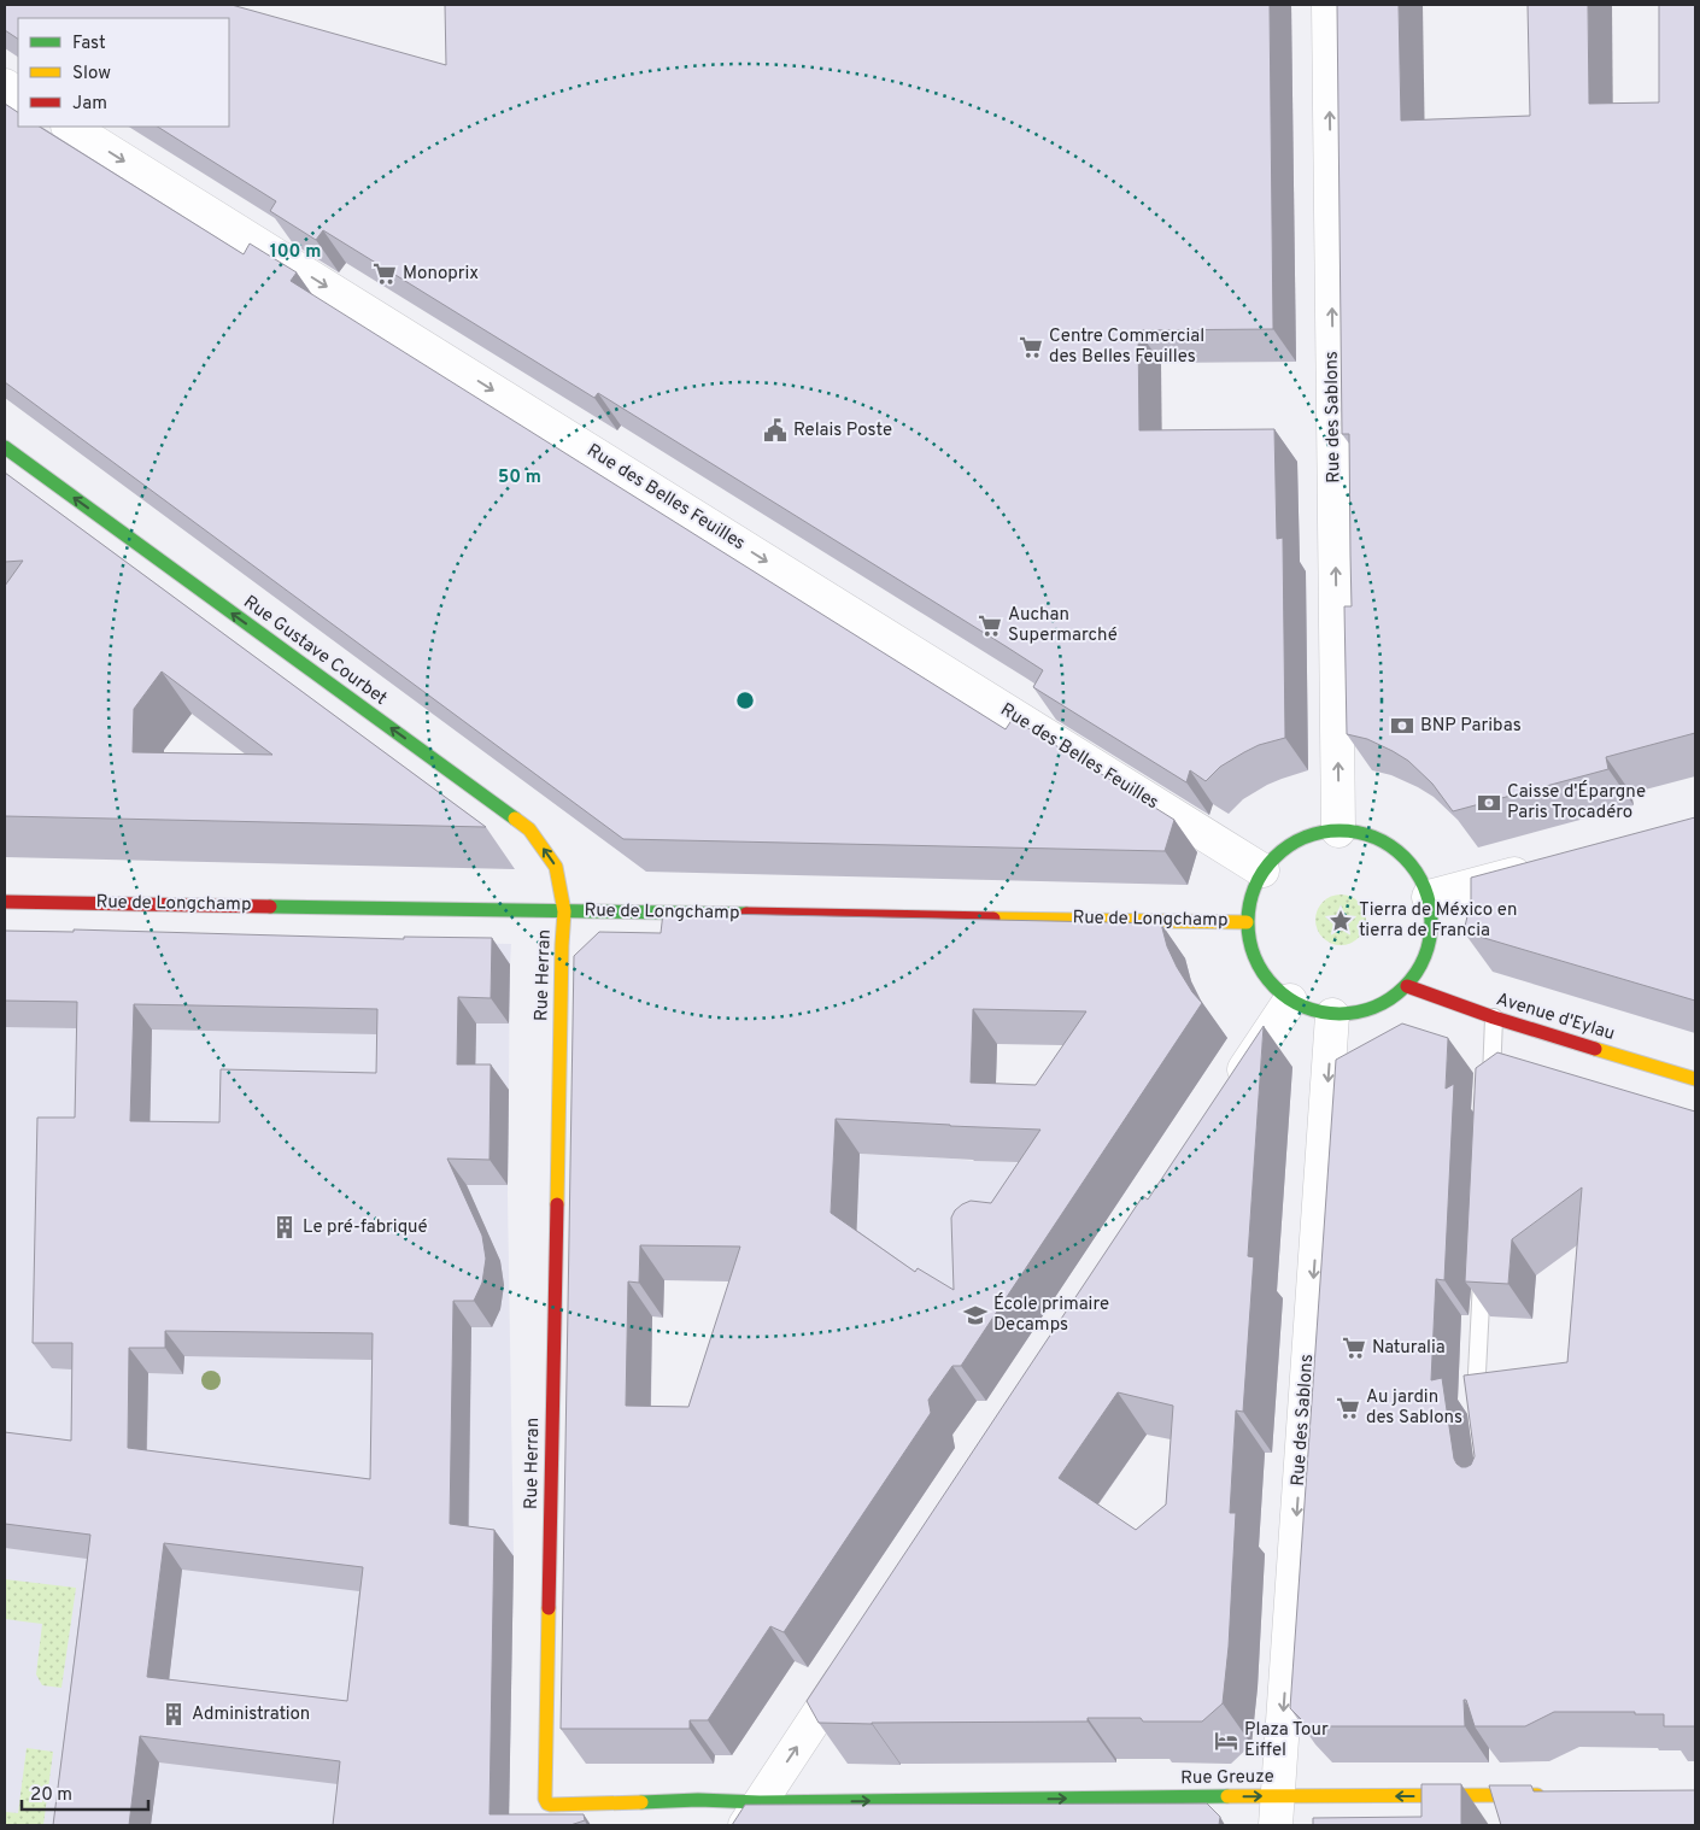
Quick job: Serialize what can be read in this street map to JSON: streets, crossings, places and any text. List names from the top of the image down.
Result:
{
  "streets": {
    "street": [
      "Rue des Sablons",
      "Rue des Belles Feuilles",
      "Rue Gustave Courbet",
      "Rue de Longchamp",
      "Rue Herran",
      "Avenue d'Eylau",
      "Rue Greuze"
    ]
  },
  "crossings": [
    ["Rue des Sablons", "Rue des Belles Feuilles"],
    ["Rue des Sablons", "Rue de Longchamp"],
    ["Rue des Sablons", "Avenue d'Eylau"],
    ["Rue des Sablons", "Rue Greuze"],
    ["Rue des Belles Feuilles", "Rue de Longchamp"],
    ["Rue des Belles Feuilles", "Avenue d'Eylau"],
    ["Rue Gustave Courbet", "Rue de Longchamp"],
    ["Rue Gustave Courbet", "Rue Herran"],
    ["Rue de Longchamp", "Rue Herran"],
    ["Rue de Longchamp", "Avenue d'Eylau"],
    ["Rue Herran", "Rue Greuze"]
  ],
  "one_way": ["Rue des Belles Feuilles", "Rue Gustave Courbet"],
  "places": {
    "supermarket": [
      "Monoprix",
      "Centre Commercial des Belles Feuilles",
      "Auchan Supermarché",
      "Naturalia",
      "Au jardin des Sablons"
    ],
    "public building": ["Relais Poste"],
    "bank": ["BNP Paribas", "Caisse d'Épargne Paris Trocadéro"],
    "place": ["Tierra de México en tierra de Francia"],
    "building": ["Le pré-fabriqué", "Administration"],
    "school or university": ["École primaire Decamps"],
    "hotel": ["Plaza Tour Eiffel"]
  },
  "legend": ["Fast", "Slow", "Jam"],
  "scale_bar": "20 m",
  "rings": ["100 m", "50 m"]
}
